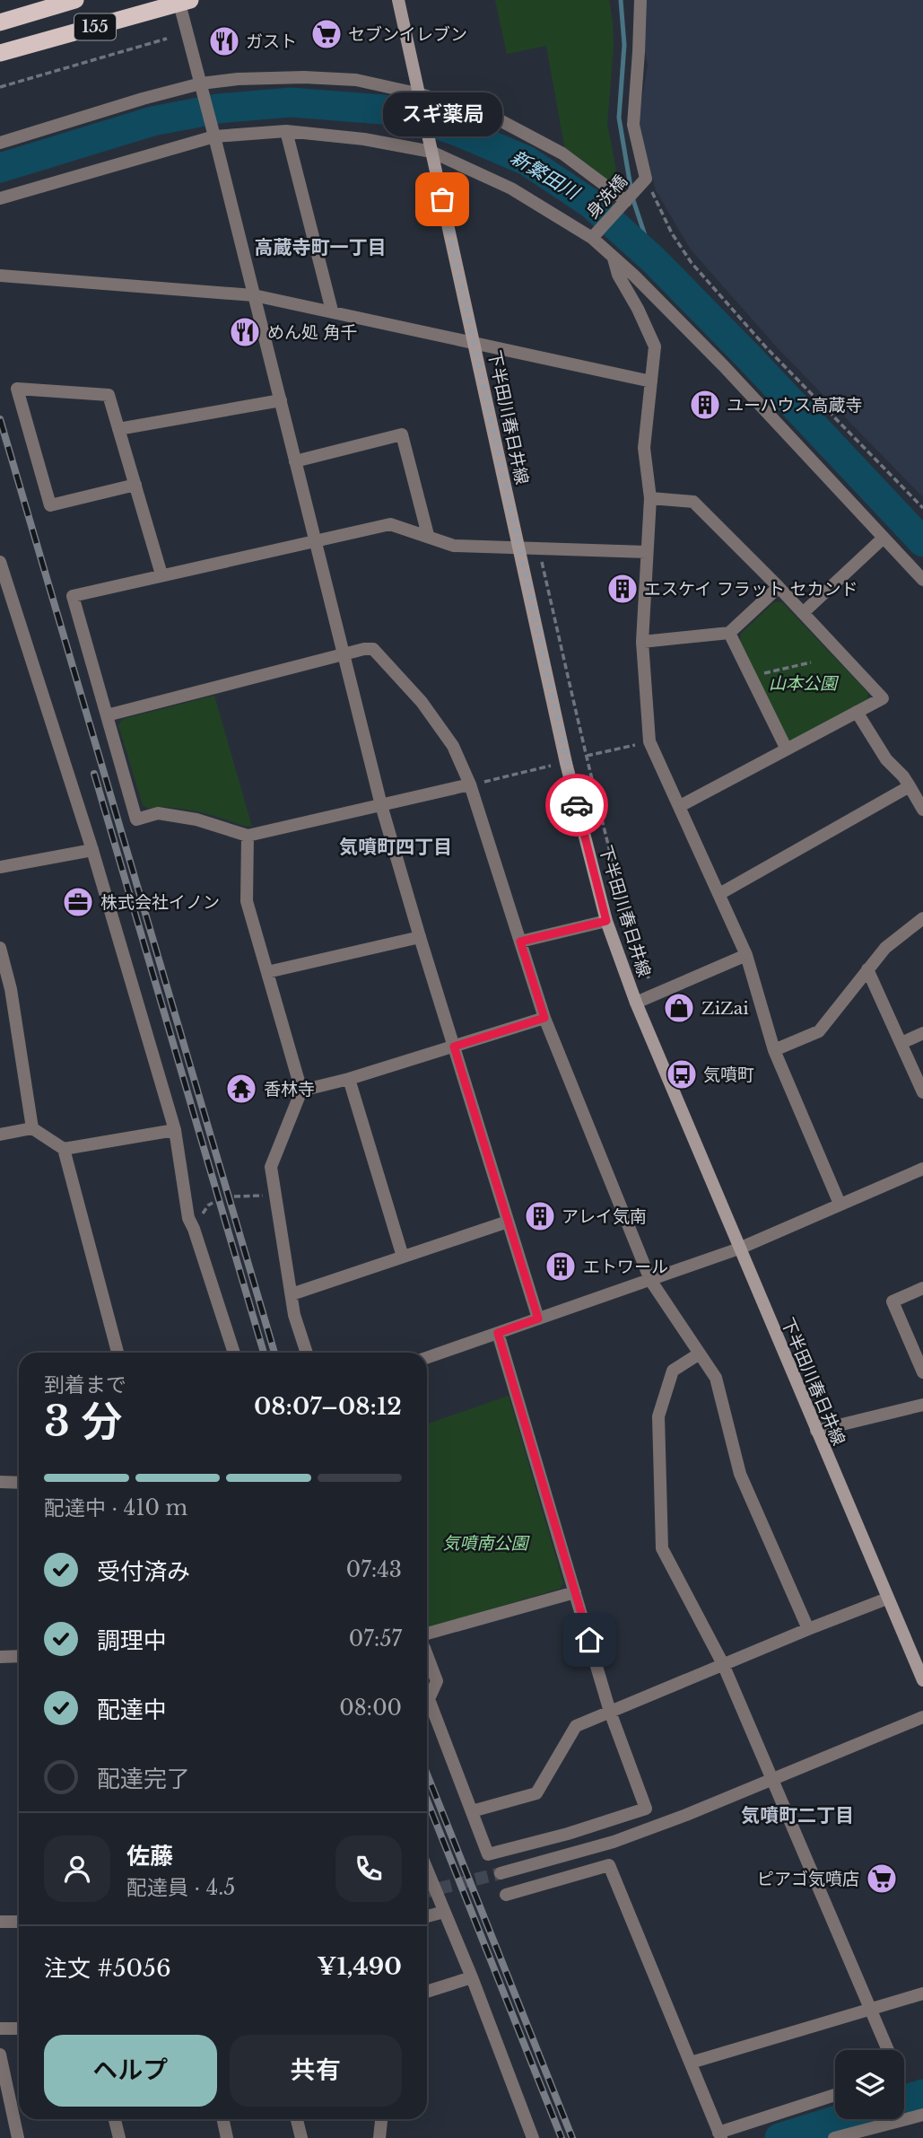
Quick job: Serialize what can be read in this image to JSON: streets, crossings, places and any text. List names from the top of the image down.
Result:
{
  "streets": {
    "highway": ["155"],
    "main road": ["下半田川春日井線"],
    "street": ["身洗橋"]
  },
  "districts": ["高蔵寺町一丁目", "気噴町四丁目", "気噴町二丁目"],
  "water": ["新繁田川"],
  "parks": ["山本公園", "気噴南公園"],
  "places": {
    "supermarket": ["セブンイレブン", "ピアゴ気噴店"],
    "restaurant": ["ガスト", "めん処 角千"],
    "other": ["スギ薬局"],
    "building": [
      "ユーハウス高蔵寺",
      "エスケイ フラット セカンド",
      "アレイ気南",
      "エトワール"
    ],
    "office": ["株式会社イノン"],
    "shop": ["ZiZai"],
    "bus stop": ["気噴町"],
    "temple": ["香林寺"]
  },
  "page": {
    "bubble": "スギ薬局",
    "heading": ["3 分", "到着まで", "08:07–08:12"],
    "panel": [
      "佐藤",
      "配達員 · 4.5",
      "注文 #5056",
      "¥1,490"
    ],
    "bar": "配達中 · 410 m",
    "list": [
      ["受付済み", "07:43"],
      ["調理中", "07:57"],
      ["配達中", "08:00"],
      "配達完了"
    ],
    "buttons": ["ヘルプ", "共有"]
  }
}
